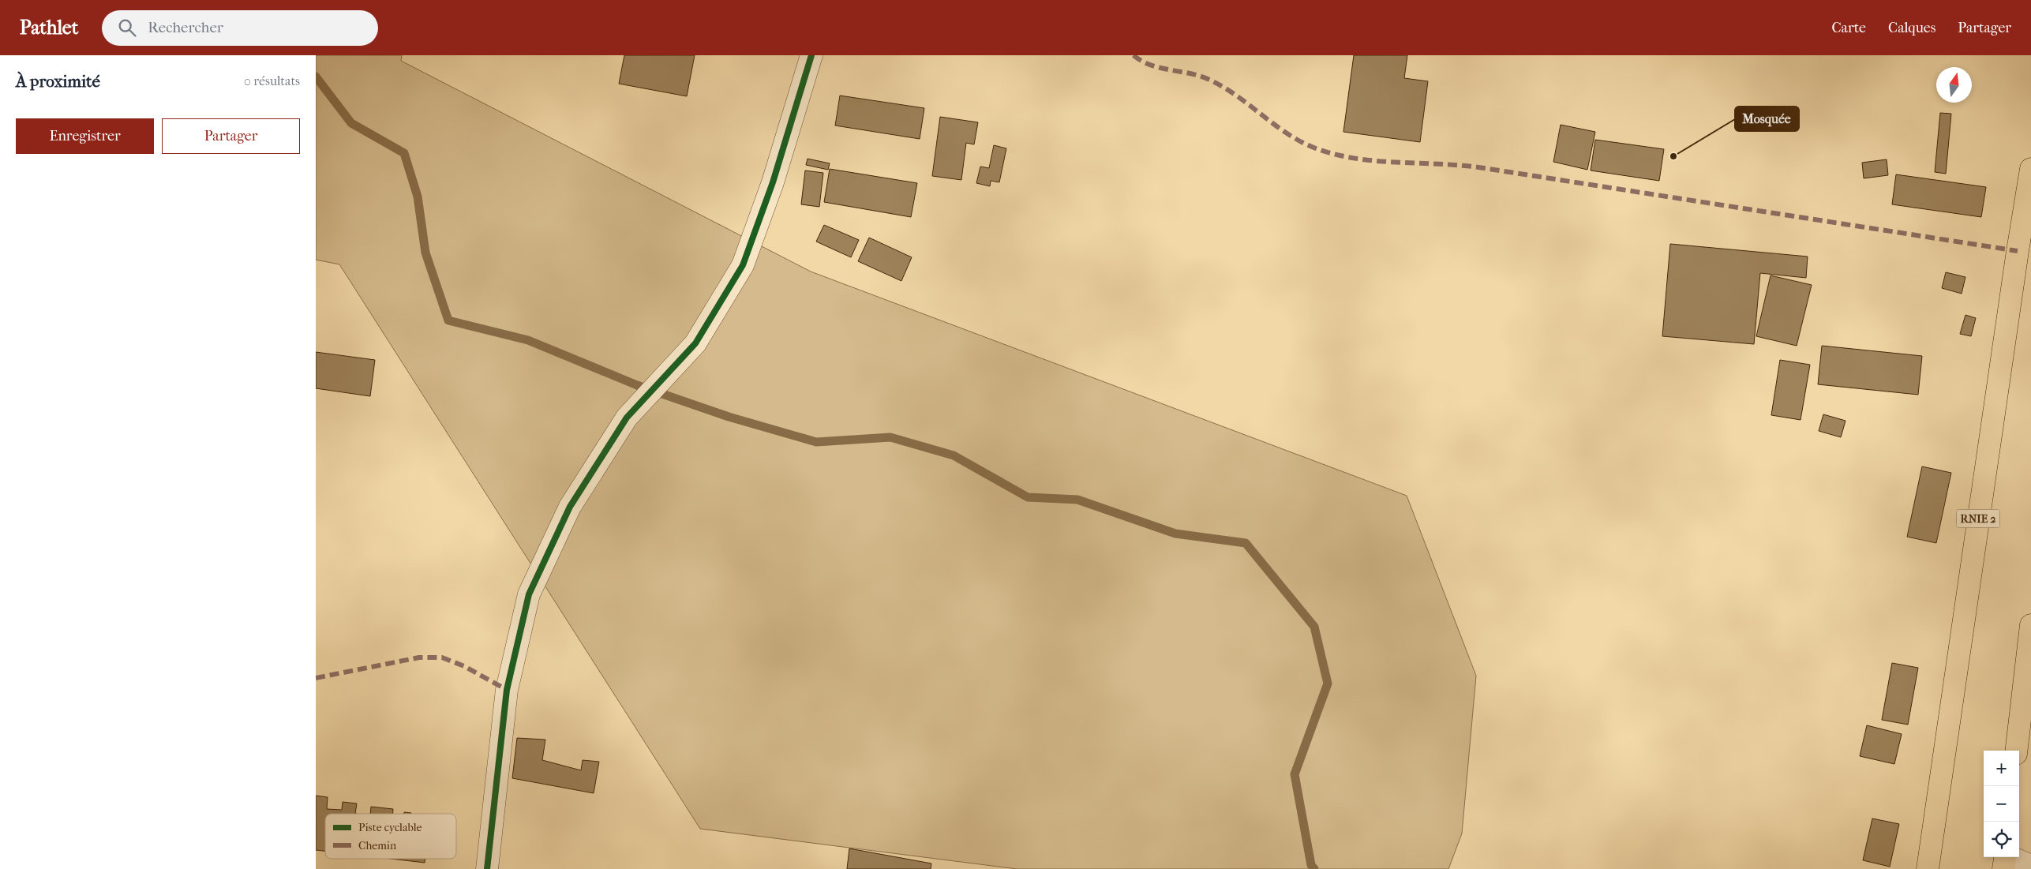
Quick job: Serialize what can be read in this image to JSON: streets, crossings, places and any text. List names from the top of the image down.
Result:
{
  "streets": {
    "main road": ["RNIE 2"]
  },
  "places": ["Mosquée"],
  "legend": ["Piste cyclable", "Chemin"],
  "north": "top",
  "page": {
    "header": "Pathlet",
    "search": "Rechercher",
    "nav": ["Carte", "Calques", "Partager"],
    "heading": ["À proximité", "0 résultats"],
    "buttons": ["Enregistrer", "Partager"],
    "map_buttons": ["+", "−"]
  }
}
